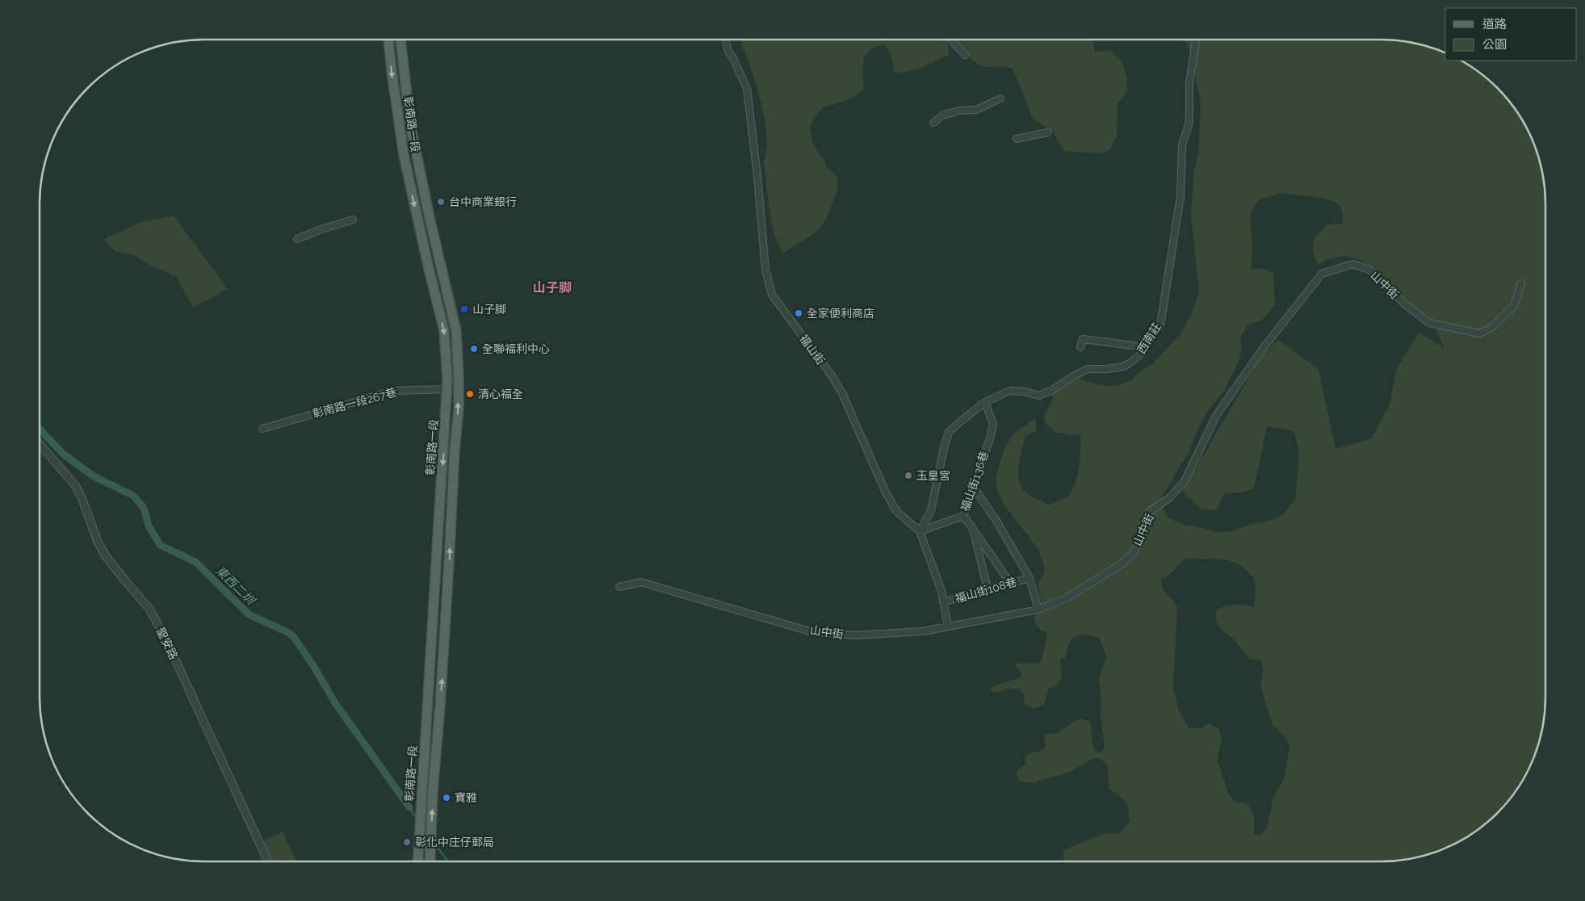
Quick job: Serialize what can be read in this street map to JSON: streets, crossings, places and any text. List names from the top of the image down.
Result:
{
  "streets": {
    "main road": ["彰南路一段"],
    "street": [
      "山中街",
      "西南莊",
      "福山街",
      "彰南路一段267巷",
      "福山街136巷",
      "福山街108巷",
      "聖安路"
    ]
  },
  "crossings": [
    ["彰南路一段", "彰南路一段267巷"],
    ["山中街", "福山街"],
    ["西南莊", "福山街"],
    ["西南莊", "福山街136巷"],
    ["福山街", "福山街136巷"],
    ["福山街", "福山街108巷"]
  ],
  "districts": ["山子脚"],
  "water": ["東西二圳"],
  "places": {
    "other": [
      "台中商業銀行",
      "全家便利商店",
      "全聯福利中心",
      "清心福全",
      "玉皇宮",
      "寶雅",
      "彰化中庄仔郵局"
    ],
    "transit": ["山子脚"]
  },
  "legend": ["道路", "公園"]
}
